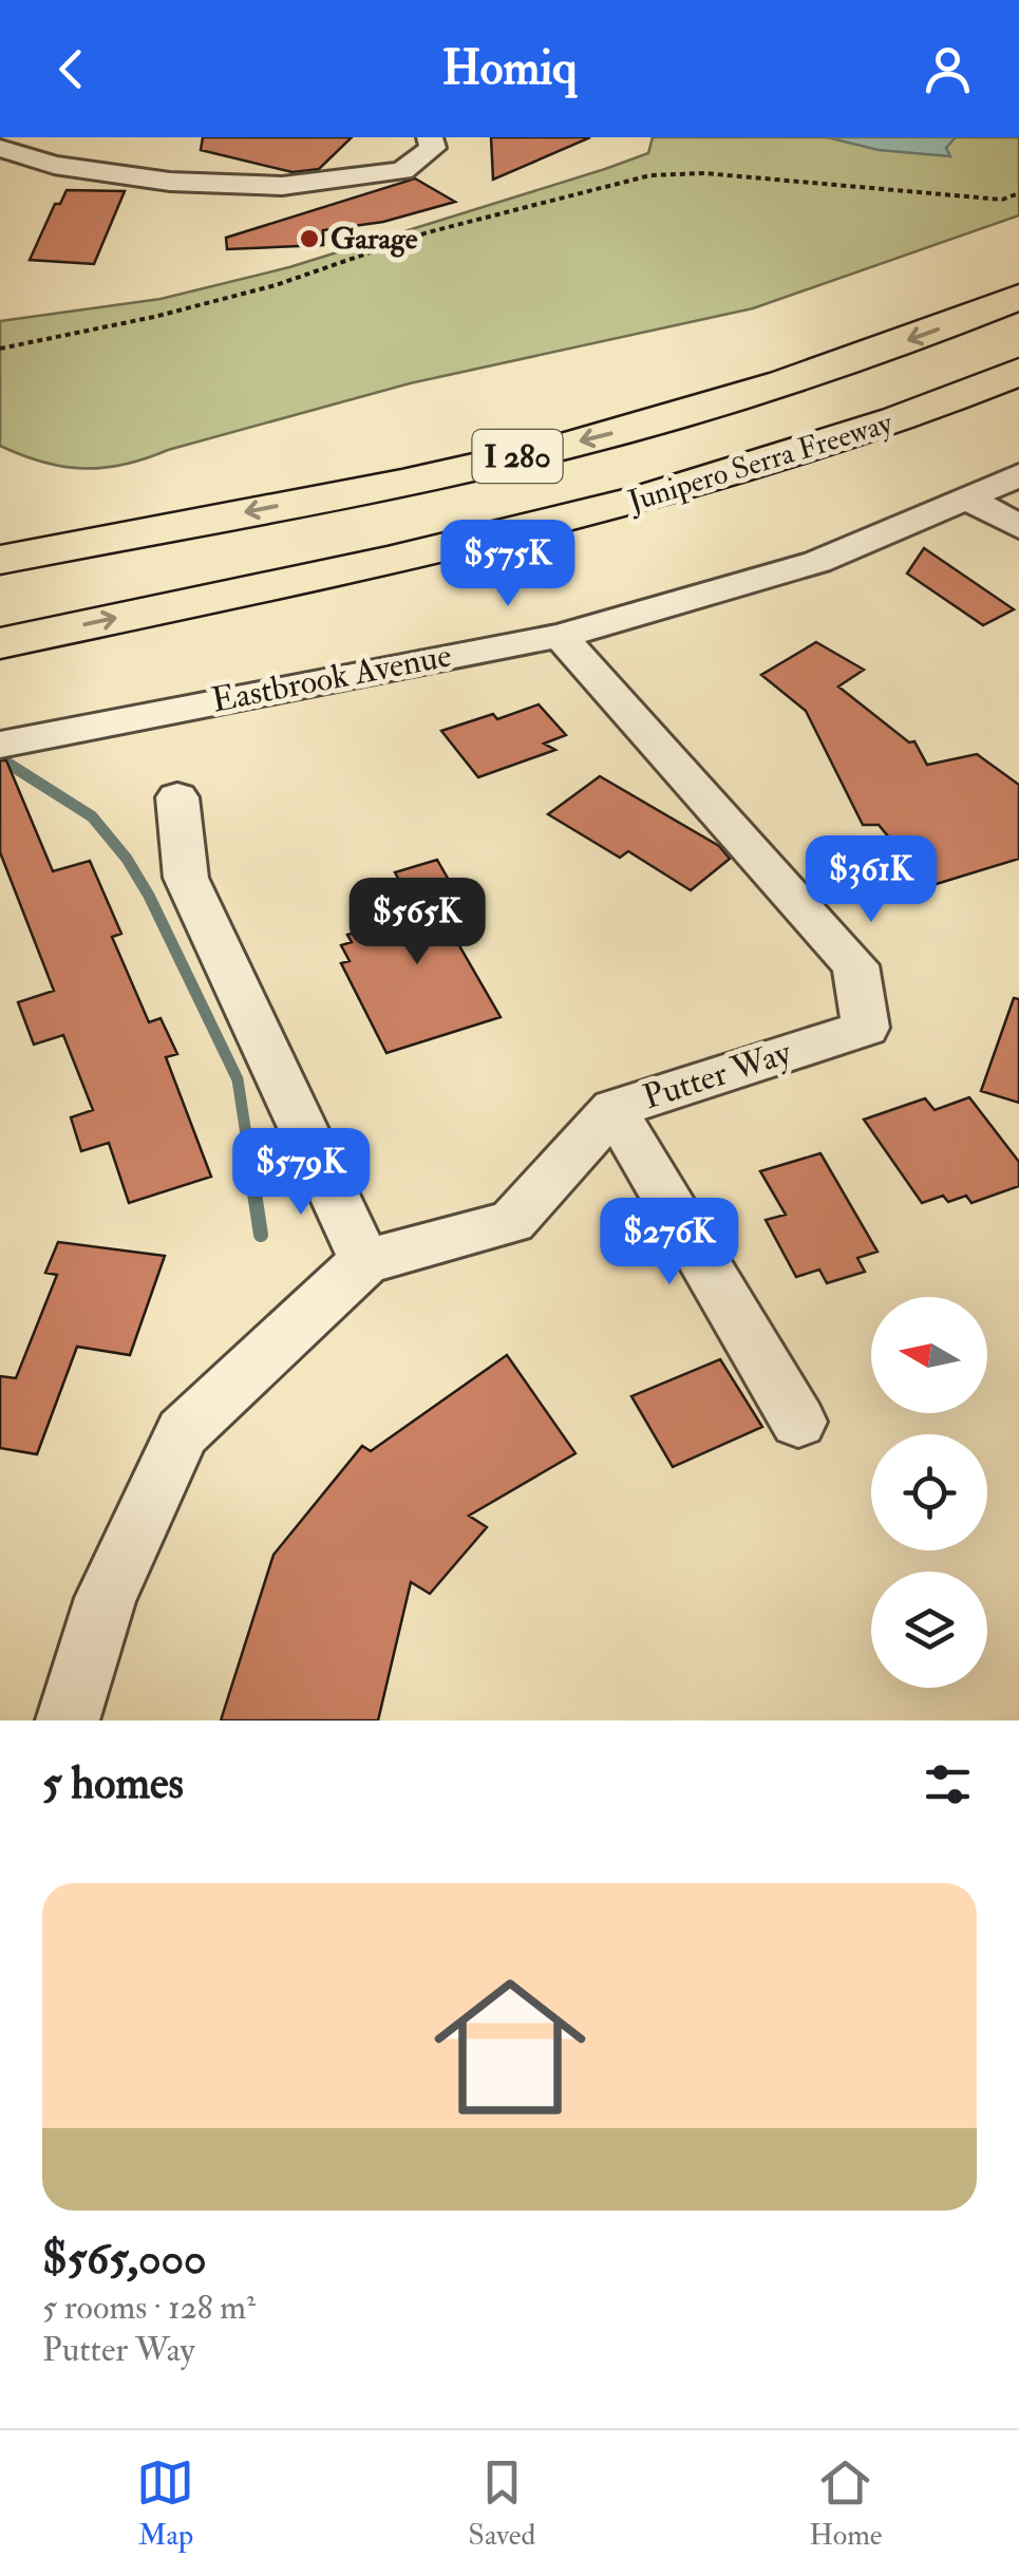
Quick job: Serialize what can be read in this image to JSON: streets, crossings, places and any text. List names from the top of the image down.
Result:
{
  "streets": {
    "highway": ["I 280", "Junipero Serra Freeway"],
    "street": ["Eastbrook Avenue", "Putter Way"]
  },
  "crossings": [
    ["Eastbrook Avenue", "Putter Way"]
  ],
  "places": ["Garage"],
  "north": "left",
  "page": {
    "header": "Homiq",
    "price": [
      "$575K",
      "$361K",
      "$565K",
      "$579K",
      "$276K"
    ],
    "heading": "5 homes",
    "list": [
      {
        "name": "$565,000",
        "note": "5 rooms · 128 m² · Putter Way"
      }
    ],
    "tabs": ["Map", "Saved", "Home"]
  }
}
